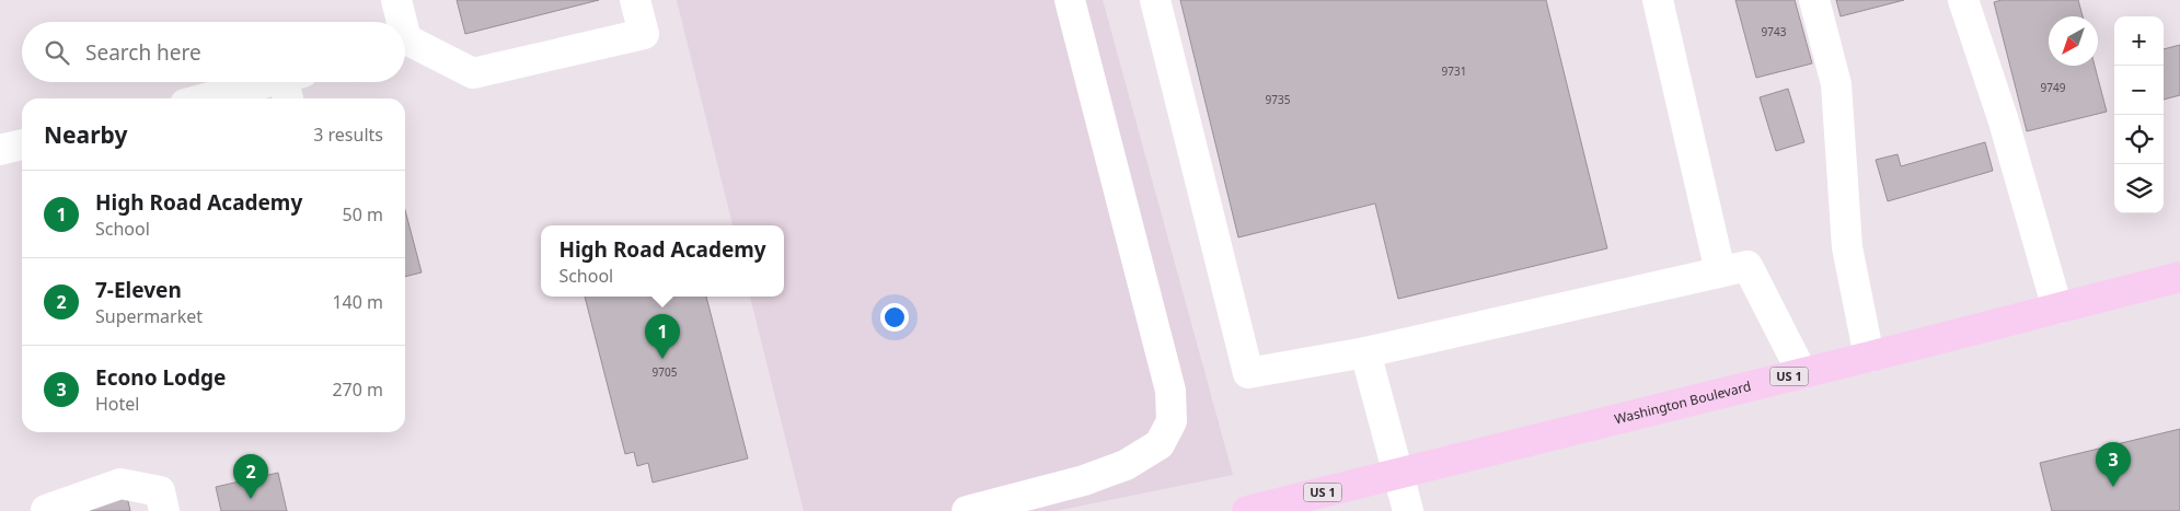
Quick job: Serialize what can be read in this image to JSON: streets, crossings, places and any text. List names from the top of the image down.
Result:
{
  "streets": {
    "main road": ["US 1", "Washington Boulevard"]
  },
  "house_numbers": [
    "9743",
    "9731",
    "9749",
    "9735",
    "9705"
  ],
  "north": "bottom left",
  "page": {
    "map_buttons": ["+", "−"],
    "search": "Search here",
    "heading": ["Nearby", "3 results"],
    "list": [
      {
        "mark": "1",
        "name": "High Road Academy",
        "note": "School",
        "value": "50 m"
      },
      {
        "mark": "2",
        "name": "7-Eleven",
        "note": "Supermarket",
        "value": "140 m"
      },
      {
        "mark": "3",
        "name": "Econo Lodge",
        "note": "Hotel",
        "value": "270 m"
      }
    ],
    "popup": ["High Road Academy", "School"],
    "pins": ["1", "3", "2"]
  }
}
